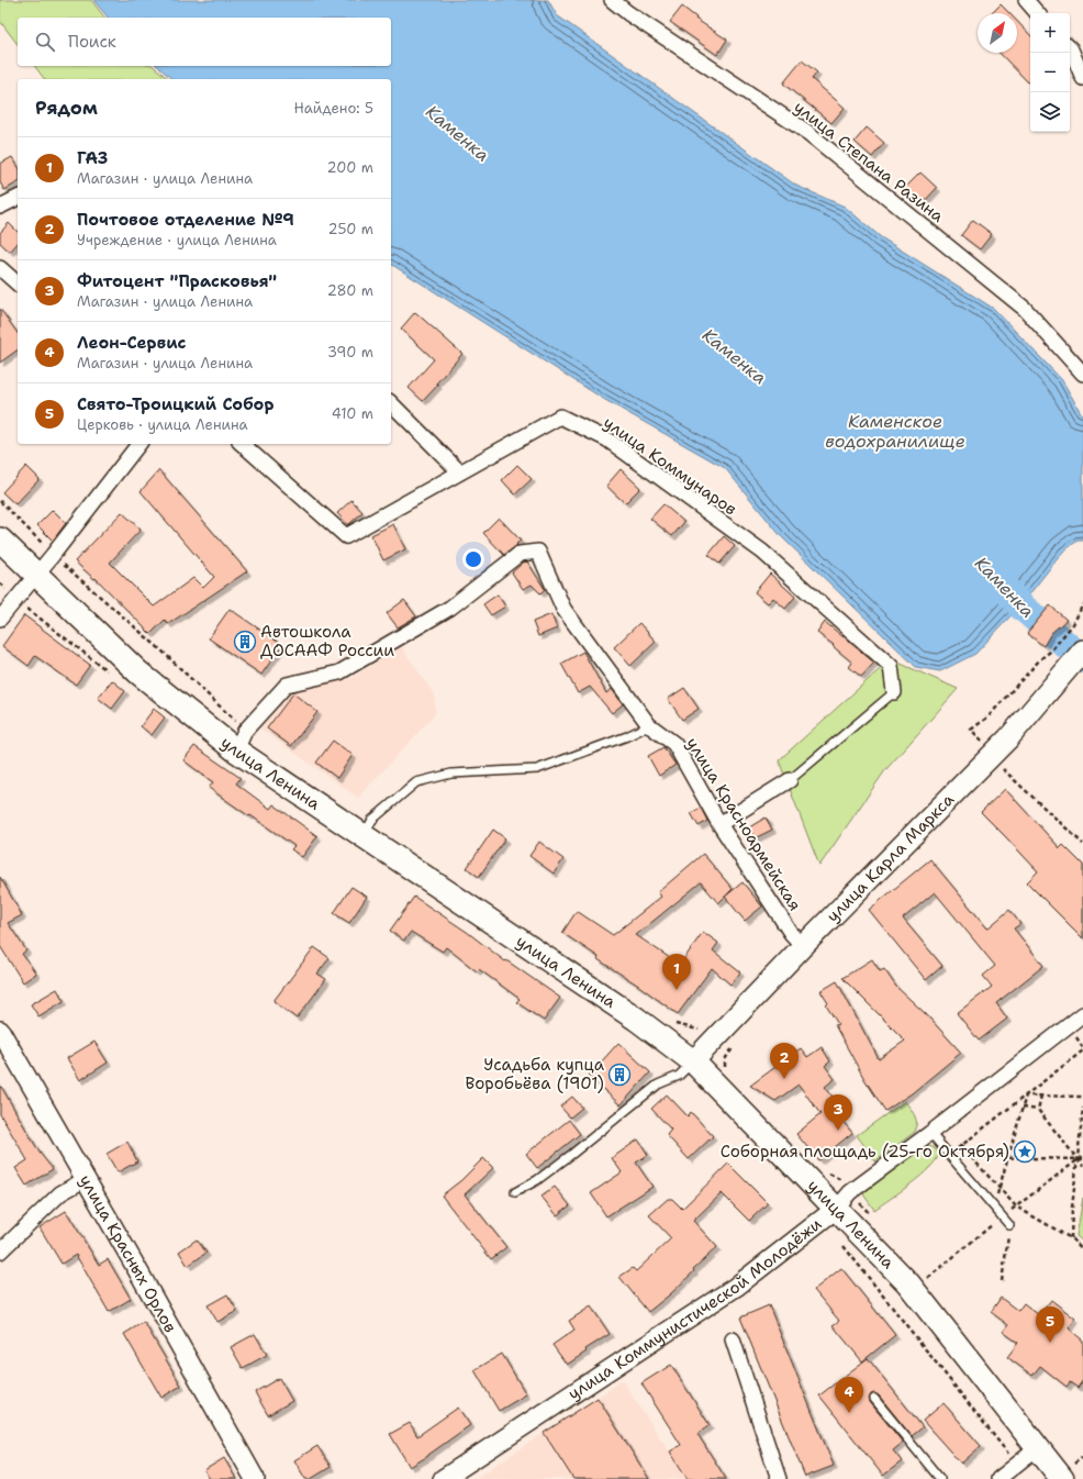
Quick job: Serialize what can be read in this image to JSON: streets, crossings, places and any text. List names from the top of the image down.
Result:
{
  "streets": {
    "main road": ["улица Ленина", "улица Карла Маркса"],
    "street": [
      "улица Степана Разина",
      "улица Коммунаров",
      "улица Красноармейская",
      "улица Красных Орлов",
      "улица Коммунистической Молодёжи"
    ]
  },
  "crossings": [
    ["улица Ленина", "улица Красноармейская"],
    ["улица Ленина", "улица Карла Маркса"],
    ["улица Ленина", "улица Коммунистической Молодёжи"],
    ["улица Красноармейская", "улица Карла Маркса"]
  ],
  "water": ["Каменка", "Каменское водохранилище"],
  "places": {
    "building": ["Автошкола ДОСААФ России", "Усадьба купца Воробьёва (1901)"],
    "place": ["Соборная площадь (25-го Октября)"]
  },
  "north": "top right",
  "page": {
    "map_buttons": ["+", "−"],
    "search": "Поиск",
    "heading": ["Рядом", "Найдено: 5"],
    "list": [
      {
        "mark": "1",
        "name": "ГАЗ",
        "note": "Магазин · улица Ленина",
        "value": "200 m"
      },
      {
        "mark": "2",
        "name": "Почтовое отделение №9",
        "note": "Учреждение · улица Ленина",
        "value": "250 m"
      },
      {
        "mark": "3",
        "name": "Фитоцент \"Прасковья\"",
        "note": "Магазин · улица Ленина",
        "value": "280 m"
      },
      {
        "mark": "4",
        "name": "Леон-Сервис",
        "note": "Магазин · улица Ленина",
        "value": "390 m"
      },
      {
        "mark": "5",
        "name": "Свято-Троицкий Собор",
        "note": "Церковь · улица Ленина",
        "value": "410 m"
      }
    ],
    "pins": [
      "1",
      "2",
      "3",
      "5",
      "4"
    ]
  }
}
